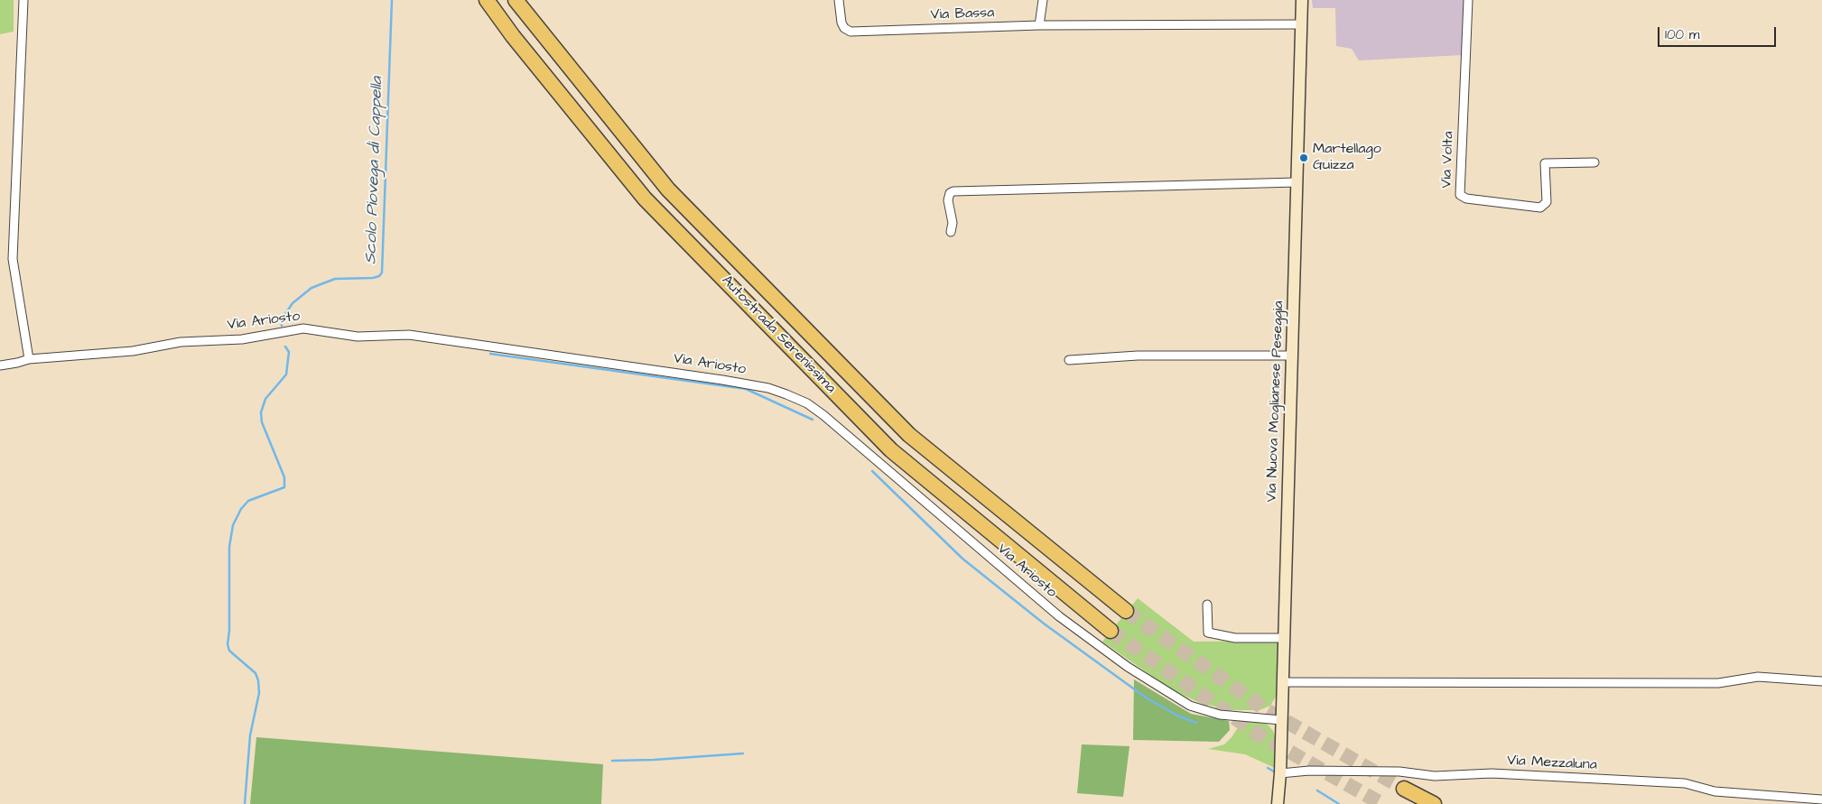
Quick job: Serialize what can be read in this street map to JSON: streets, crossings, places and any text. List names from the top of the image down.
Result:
{
  "streets": {
    "highway": ["Autostrada Serenissima"],
    "main road": ["Via Nuova Moglianese Peseggia"],
    "street": [
      "Via Bassa",
      "Via Volta",
      "Via Ariosto",
      "Via Mezzaluna"
    ]
  },
  "crossings": [
    ["Via Bassa", "Via Nuova Moglianese Peseggia"],
    ["Via Ariosto", "Via Nuova Moglianese Peseggia"],
    ["Via Nuova Moglianese Peseggia", "Via Mezzaluna"]
  ],
  "water": ["Scolo Piovega di Cappella"],
  "places": ["Martellago Guizza"],
  "scale_bar": "100 m"
}
